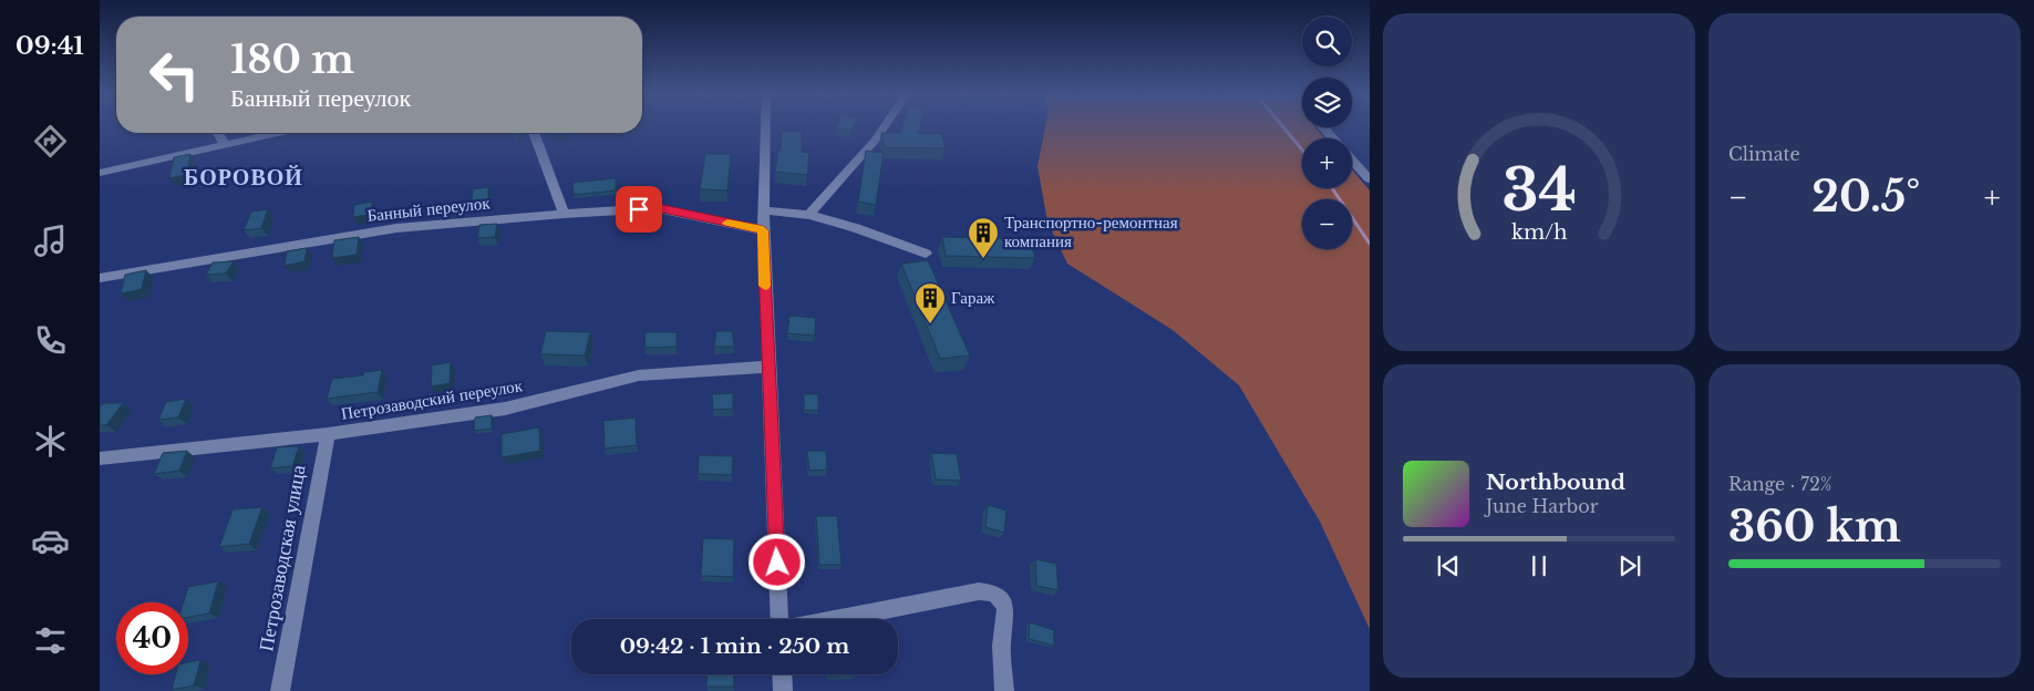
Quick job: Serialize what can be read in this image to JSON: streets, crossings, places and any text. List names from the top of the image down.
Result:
{
  "streets": {
    "street": ["Банный переулок", "Петрозаводский переулок", "Петрозаводская улица"]
  },
  "crossings": [
    ["Петрозаводский переулок", "Петрозаводская улица"]
  ],
  "districts": ["БОРОВОЙ"],
  "places": {
    "building": ["Транспортно-ремонтная компания", "Гараж"]
  },
  "page": {
    "tabs": "09:41",
    "tile": [
      "Climate",
      ["Range · 72%", "360 km"]
    ],
    "map_buttons": ["+", "−"],
    "turn": ["180 m", "Банный переулок"],
    "heat": ["−", "20.5°", "+"],
    "song": ["Northbound", "June Harbor"],
    "limit": "40",
    "trip": "09:42 · 1 min · 250 m",
    "gauge": ["34", "km/h"]
  }
}
